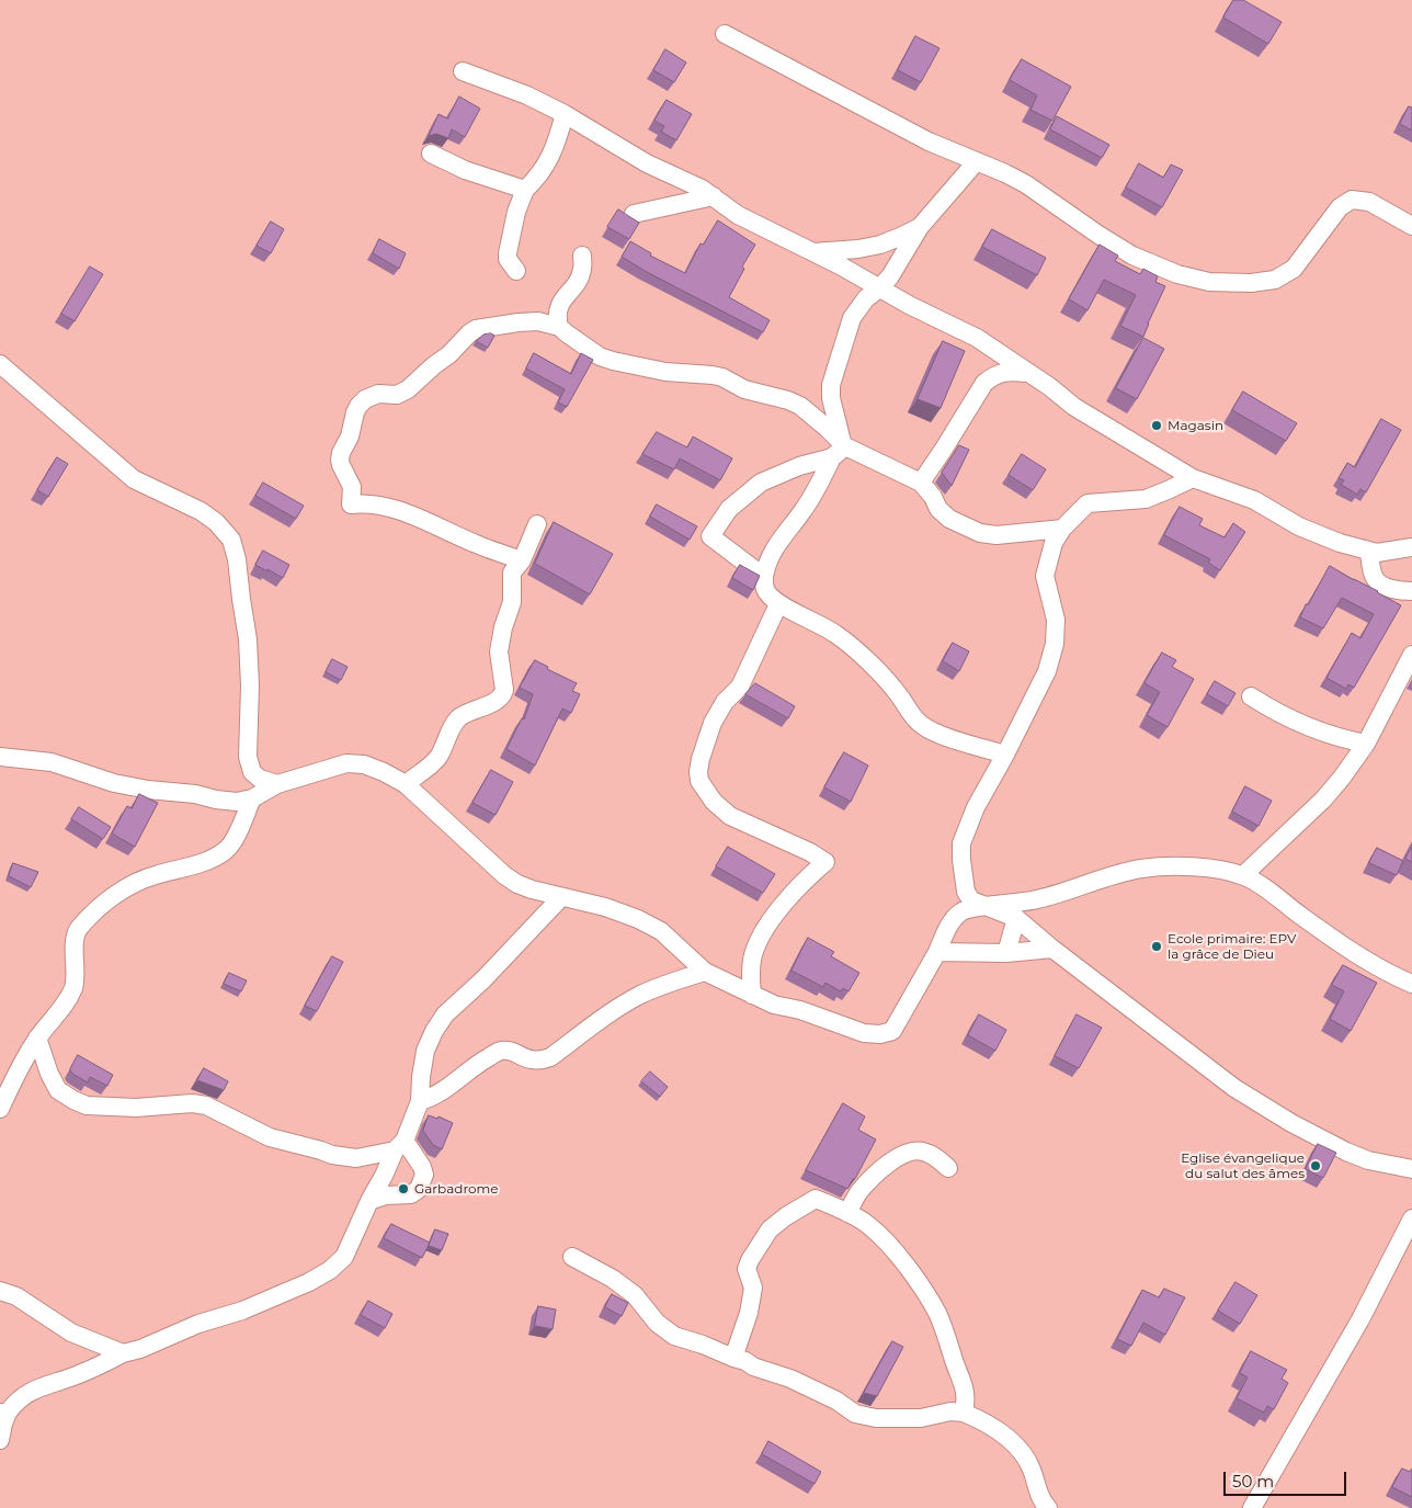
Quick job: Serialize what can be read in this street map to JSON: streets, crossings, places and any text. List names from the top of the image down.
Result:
{
  "places": [
    "Magasin",
    "Ecole primaire: EPV la grâce de Dieu",
    "Eglise évangelique du salut des âmes",
    "Garbadrome"
  ],
  "scale_bar": "50 m"
}
